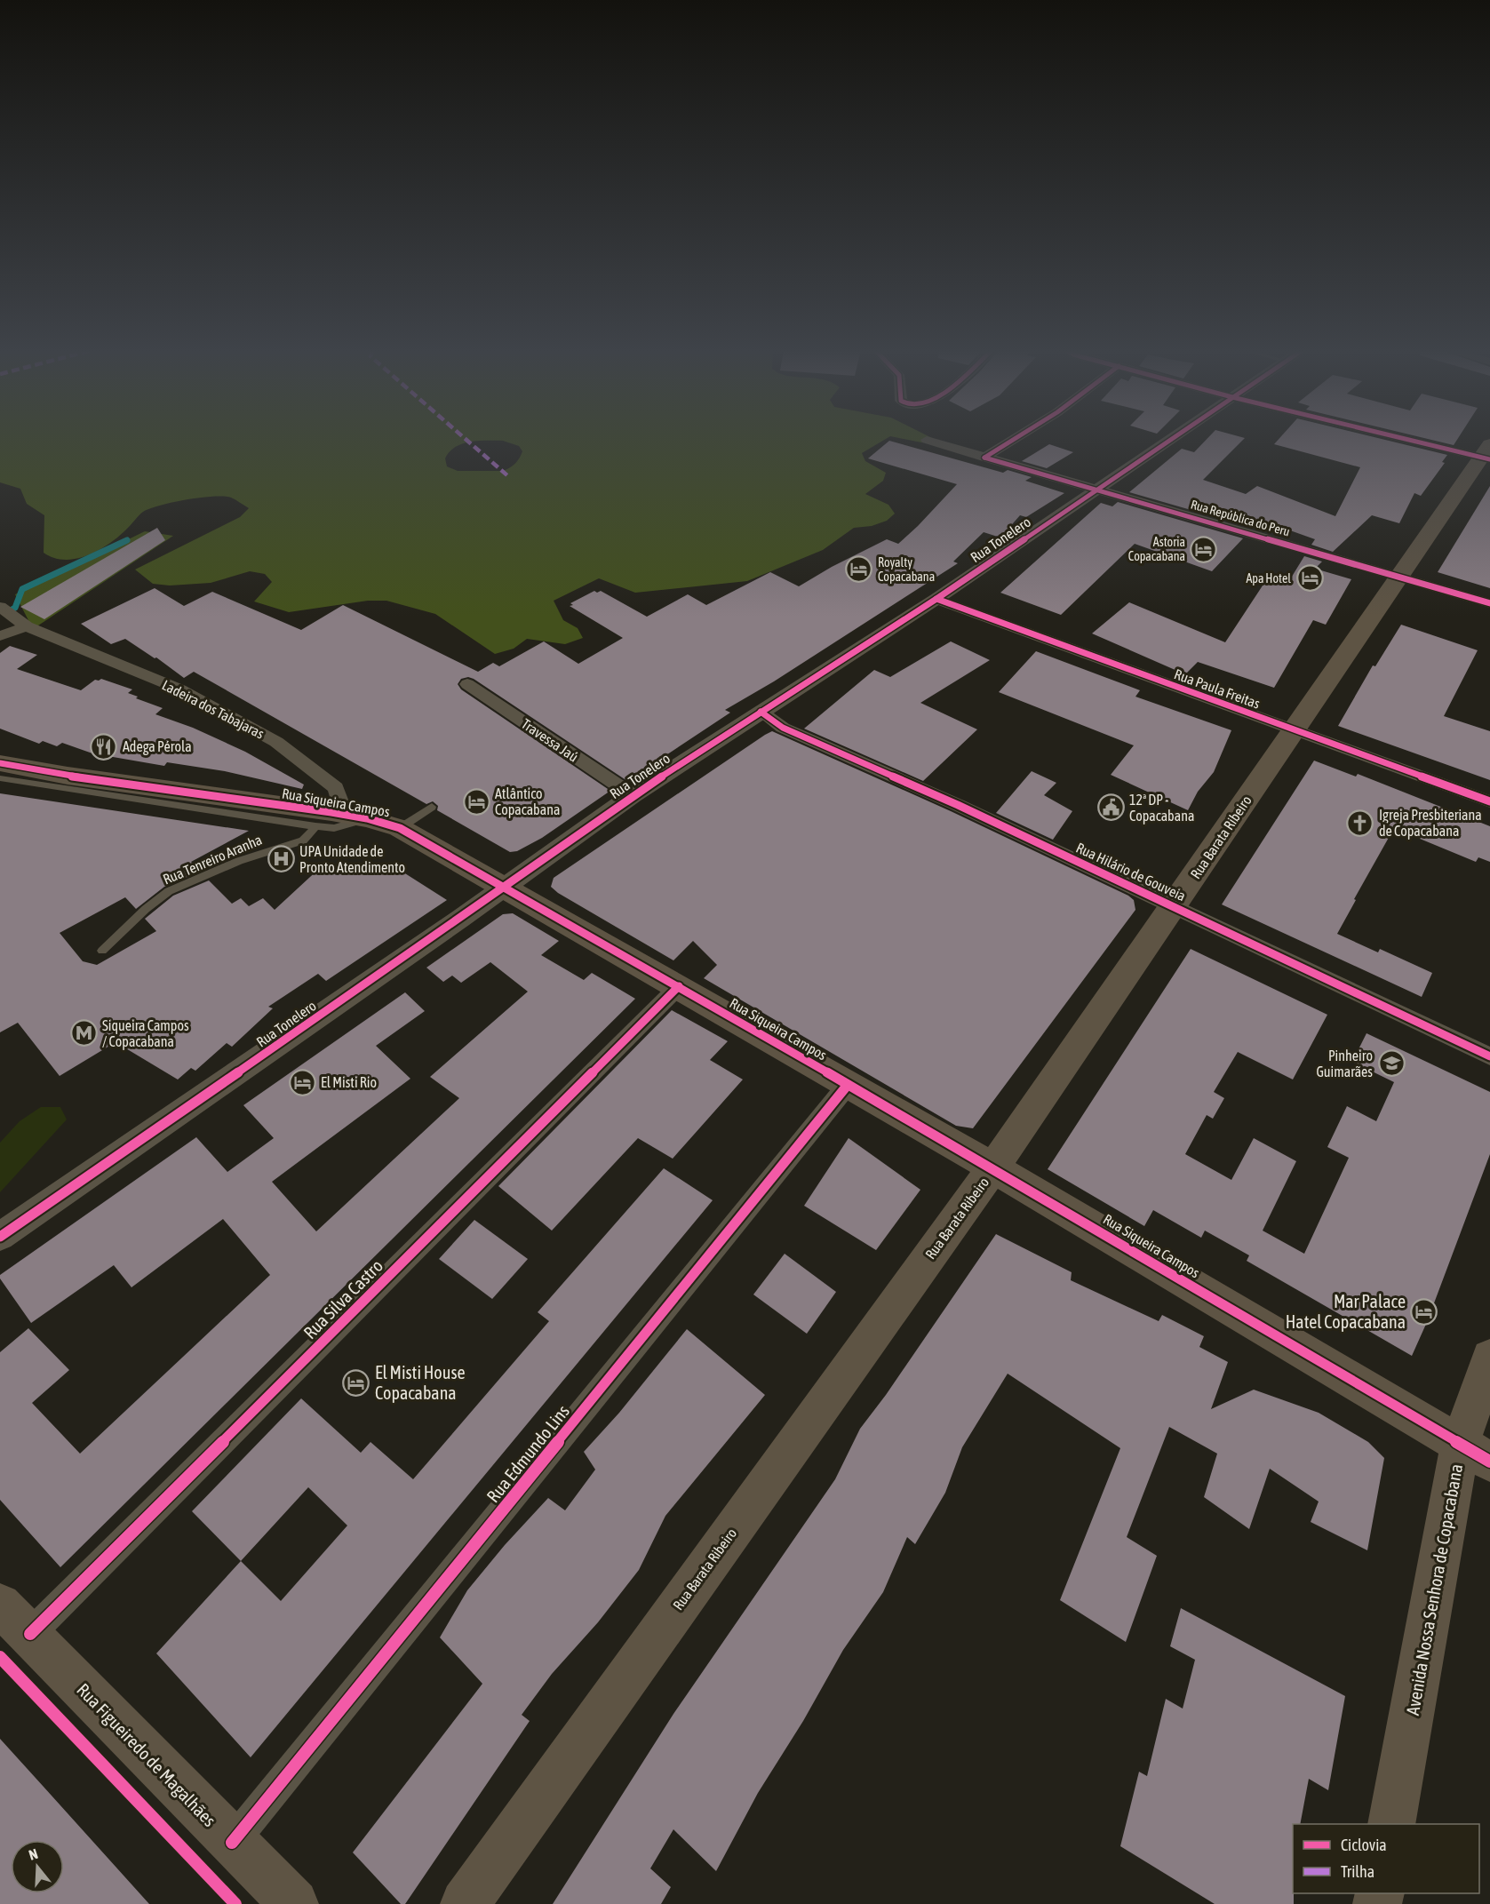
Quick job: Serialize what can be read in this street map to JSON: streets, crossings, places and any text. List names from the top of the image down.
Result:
{
  "streets": {
    "main road": [
      "Rua Siqueira Campos",
      "Rua Barata Ribeiro",
      "Avenida Nossa Senhora de Copacabana",
      "Rua Figueiredo de Magalhães"
    ],
    "street": [
      "Rua República do Peru",
      "Rua Tonelero",
      "Rua Paula Freitas",
      "Ladeira dos Tabajaras",
      "Travessa Jaú",
      "Rua Hilário de Gouveia",
      "Rua Silva Castro",
      "Rua Edmundo Lins"
    ],
    "lane": ["Rua Tenreiro Aranha"]
  },
  "crossings": [
    ["Rua República do Peru", "Rua Tonelero"],
    ["Rua República do Peru", "Rua Barata Ribeiro"],
    ["Rua Tonelero", "Rua Paula Freitas"],
    ["Rua Tonelero", "Travessa Jaú"],
    ["Rua Tonelero", "Rua Siqueira Campos"],
    ["Rua Tonelero", "Rua Hilário de Gouveia"],
    ["Rua Paula Freitas", "Rua Barata Ribeiro"],
    ["Ladeira dos Tabajaras", "Rua Siqueira Campos"],
    ["Ladeira dos Tabajaras", "Rua Tenreiro Aranha"],
    ["Rua Siqueira Campos", "Rua Barata Ribeiro"],
    ["Rua Siqueira Campos", "Rua Tenreiro Aranha"],
    ["Rua Siqueira Campos", "Rua Silva Castro"],
    ["Rua Siqueira Campos", "Rua Edmundo Lins"],
    ["Rua Siqueira Campos", "Avenida Nossa Senhora de Copacabana"],
    ["Rua Barata Ribeiro", "Rua Hilário de Gouveia"],
    ["Rua Silva Castro", "Rua Figueiredo de Magalhães"],
    ["Rua Edmundo Lins", "Rua Figueiredo de Magalhães"]
  ],
  "places": {
    "hotel": [
      "Astoria Copacabana",
      "Royalty Copacabana",
      "Apa Hotel",
      "Atlântico Copacabana",
      "El Misti Rio",
      "Mar Palace Hatel Copacabana",
      "El Misti House Copacabana"
    ],
    "restaurant": ["Adega Pérola"],
    "public building": ["12ª DP - Copacabana"],
    "church": ["Igreja Presbiteriana de Copacabana"],
    "hospital": ["UPA Unidade de Pronto Atendimento"],
    "metro station": ["Siqueira Campos / Copacabana"],
    "school or university": ["Pinheiro Guimarães"]
  },
  "legend": ["Ciclovia", "Trilha"],
  "north": "top"
}
